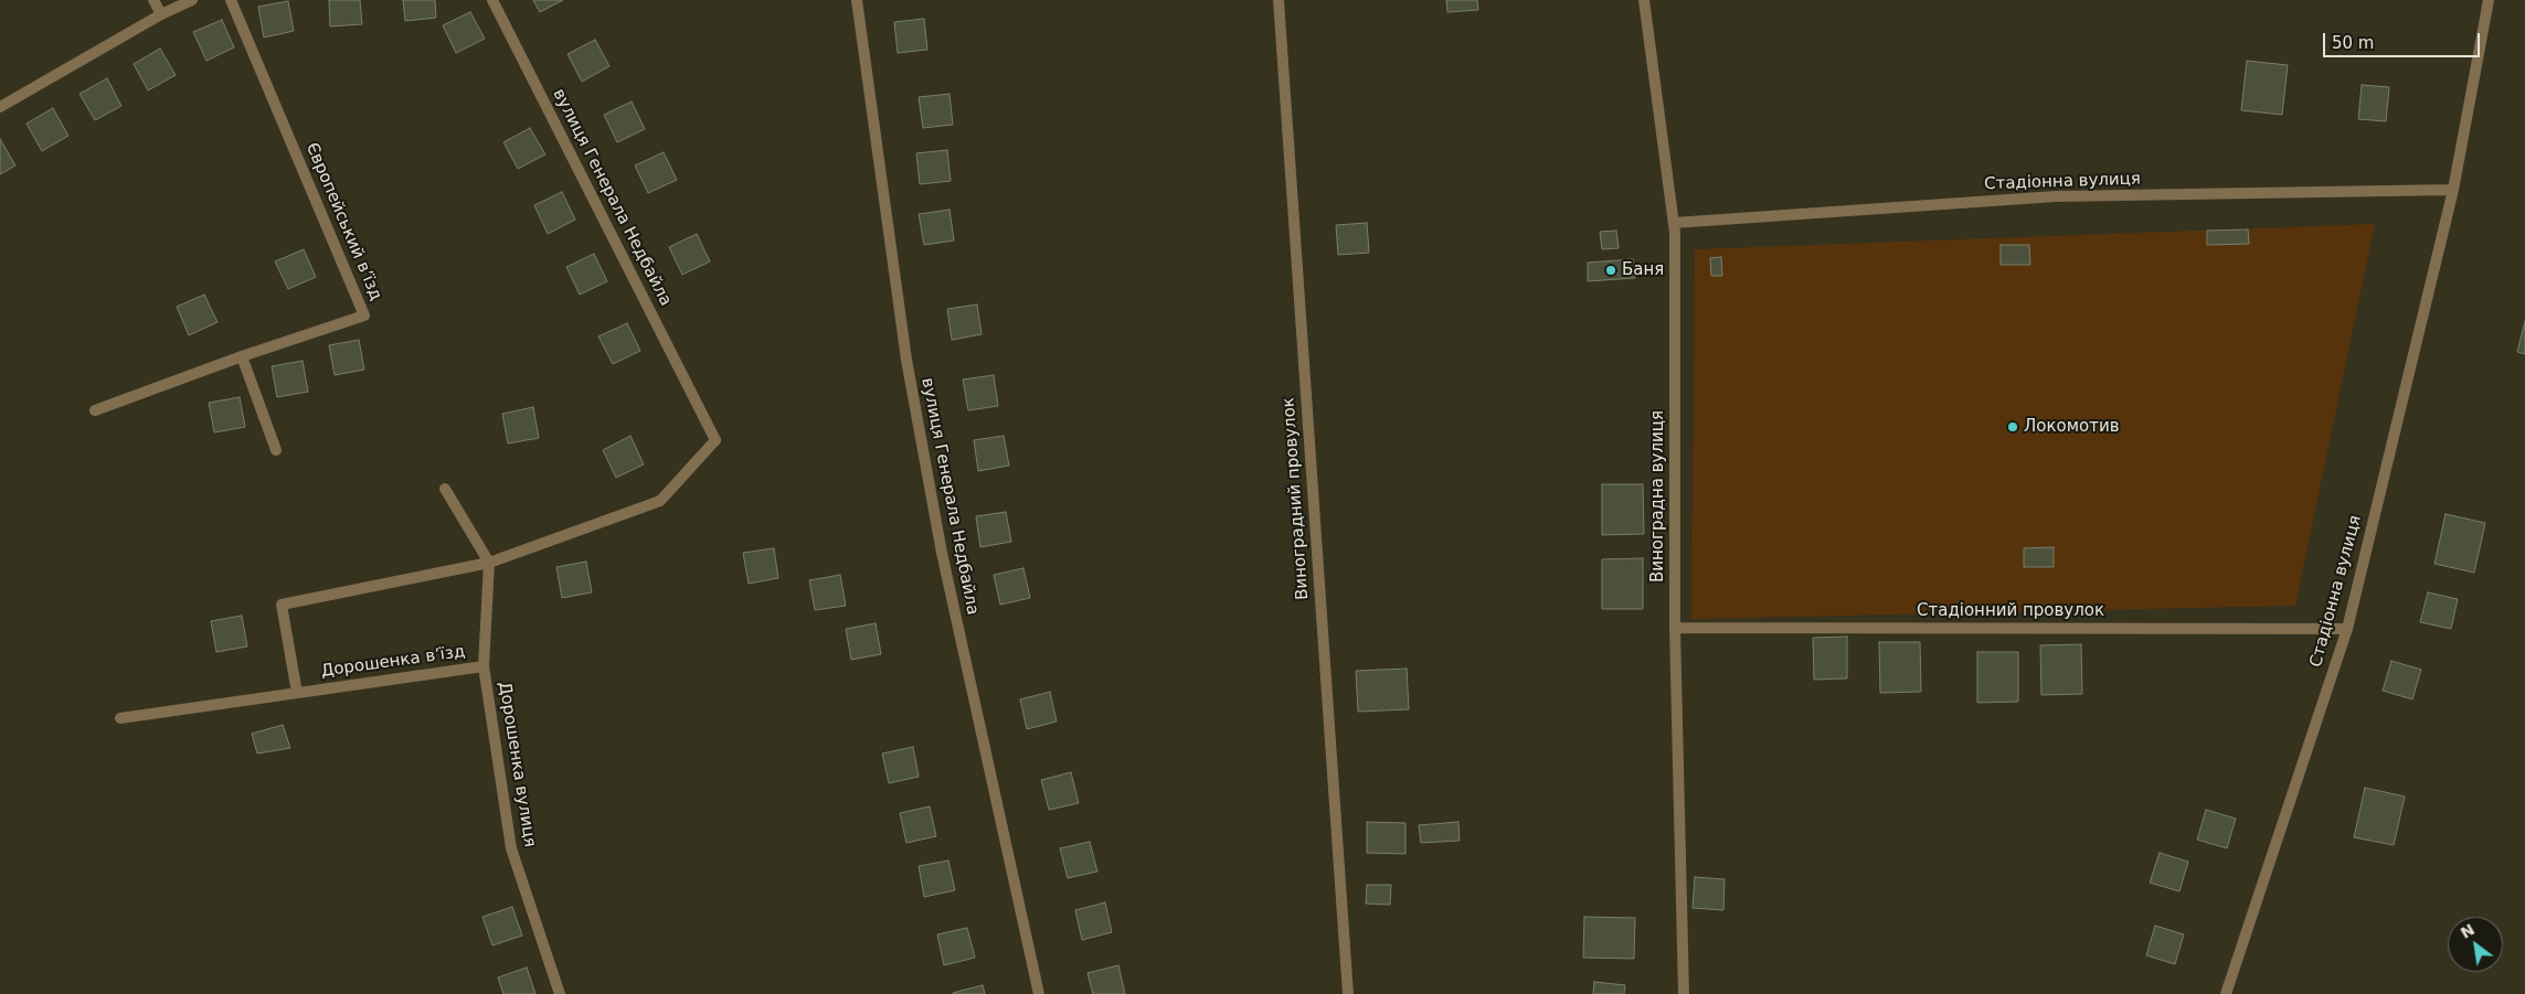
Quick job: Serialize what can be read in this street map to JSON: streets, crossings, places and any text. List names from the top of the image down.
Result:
{
  "streets": {
    "street": [
      "Стадіонна вулиця",
      "вулиця Генерала Недбайла",
      "Європейський в’їзд",
      "Виноградна вулиця",
      "Виноградний провулок",
      "Стадіонний провулок",
      "Дорошенка в’їзд",
      "Дорошенка вулиця"
    ]
  },
  "crossings": [
    ["Стадіонна вулиця", "Виноградна вулиця"],
    ["Стадіонна вулиця", "Стадіонний провулок"],
    ["вулиця Генерала Недбайла", "Дорошенка в’їзд"],
    ["Виноградна вулиця", "Стадіонний провулок"],
    ["Дорошенка в’їзд", "Дорошенка вулиця"]
  ],
  "places": ["Баня", "Локомотив"],
  "scale_bar": "50 m",
  "north": "top left"
}
